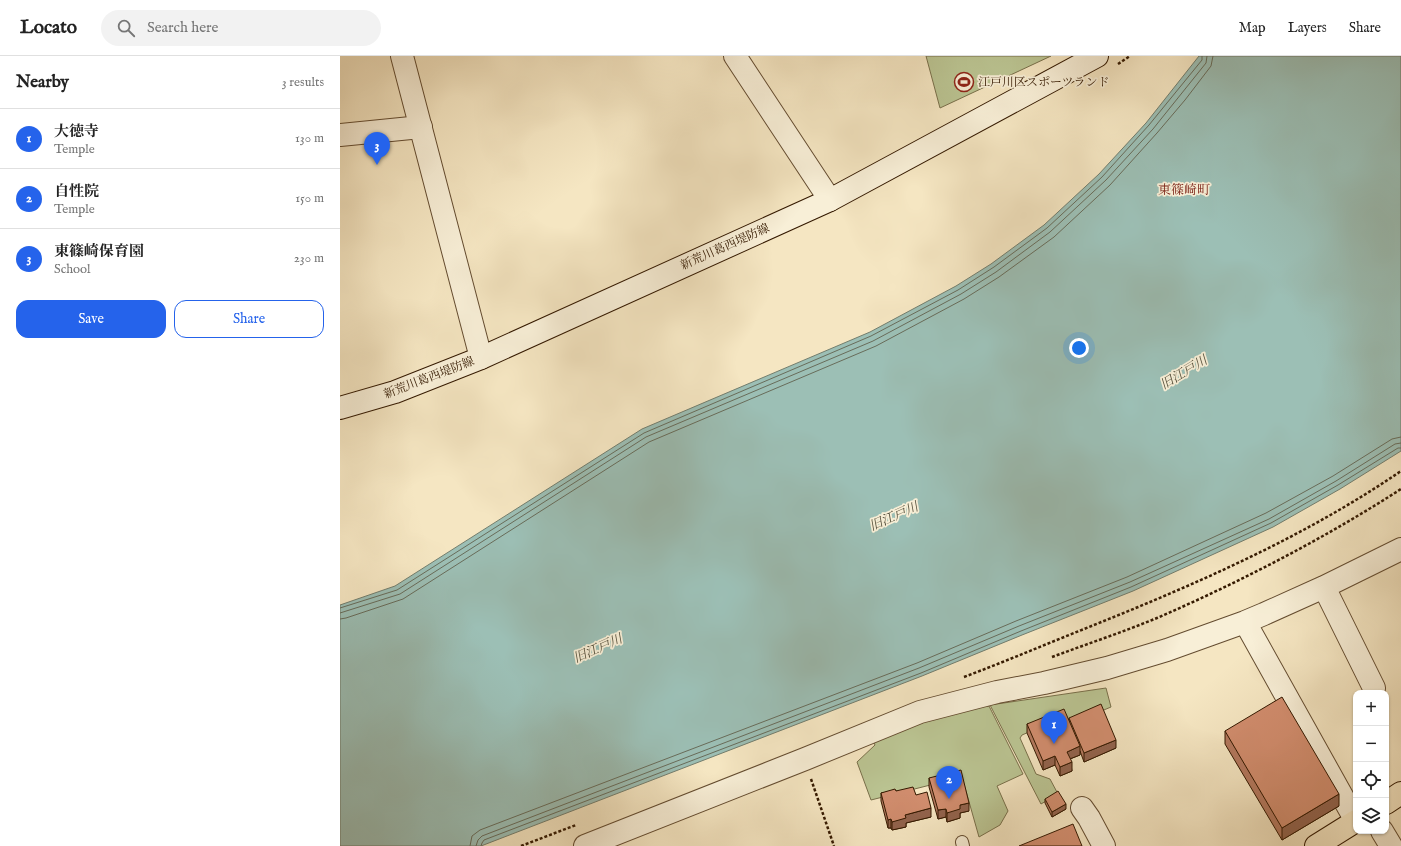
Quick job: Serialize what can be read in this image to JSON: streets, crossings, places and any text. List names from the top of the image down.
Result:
{
  "streets": {
    "street": ["新荒川葛西堤防線"]
  },
  "districts": ["東篠崎町"],
  "water": ["旧江戸川"],
  "places": {
    "sports": ["江戸川区スポーツランド"]
  },
  "page": {
    "header": "Locato",
    "search": "Search here",
    "nav": ["Map", "Layers", "Share"],
    "heading": ["Nearby", "3 results"],
    "list": [
      {
        "mark": "1",
        "name": "大徳寺",
        "note": "Temple",
        "value": "130 m"
      },
      {
        "mark": "2",
        "name": "自性院",
        "note": "Temple",
        "value": "150 m"
      },
      {
        "mark": "3",
        "name": "東篠崎保育園",
        "note": "School",
        "value": "230 m"
      }
    ],
    "pins": ["3", "1", "2"],
    "buttons": ["Save", "Share"],
    "map_buttons": ["+", "−"]
  }
}
